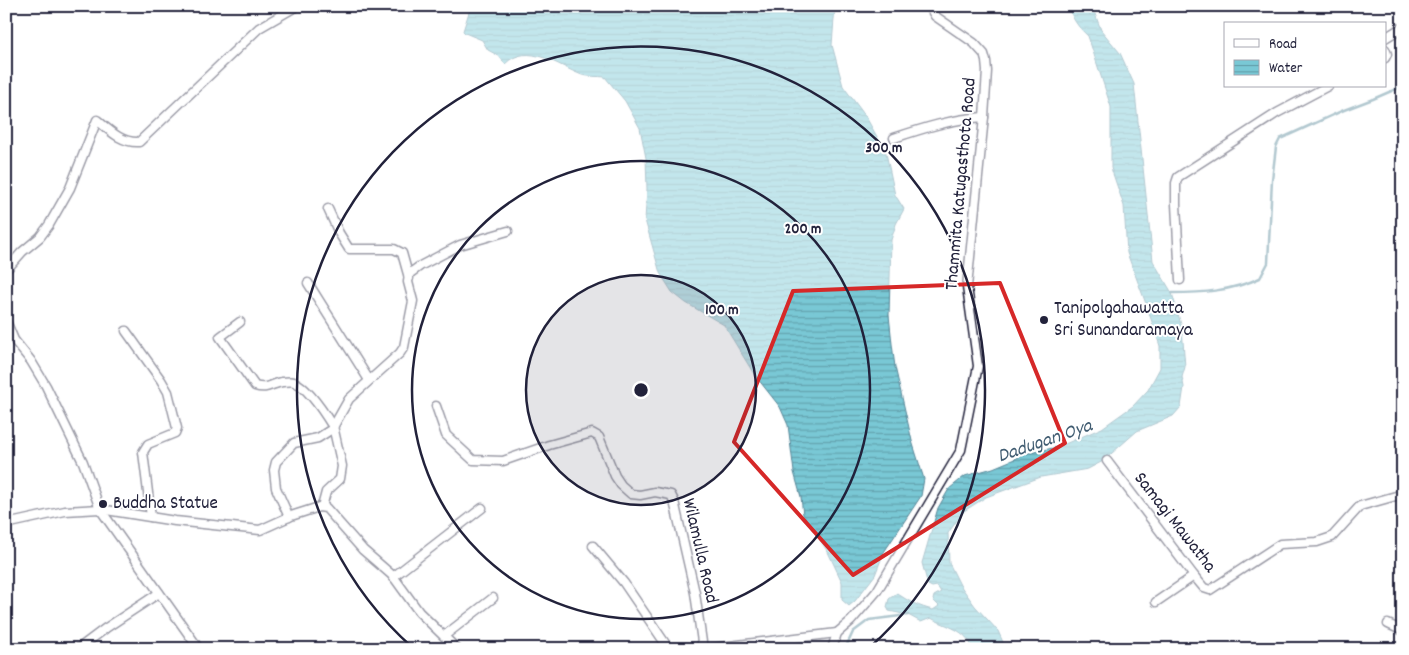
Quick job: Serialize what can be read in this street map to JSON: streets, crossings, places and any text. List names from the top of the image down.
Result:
{
  "streets": {
    "street": ["Thammita Katugasthota Road", "Samagi Mawatha", "Wilamulla Road"]
  },
  "water": ["Dadugan Oya"],
  "places": ["Tanipolgahawatta Sri Sunandaramaya", "Buddha Statue"],
  "legend": ["Road", "Water"],
  "rings": ["300 m", "200 m", "100 m"]
}
